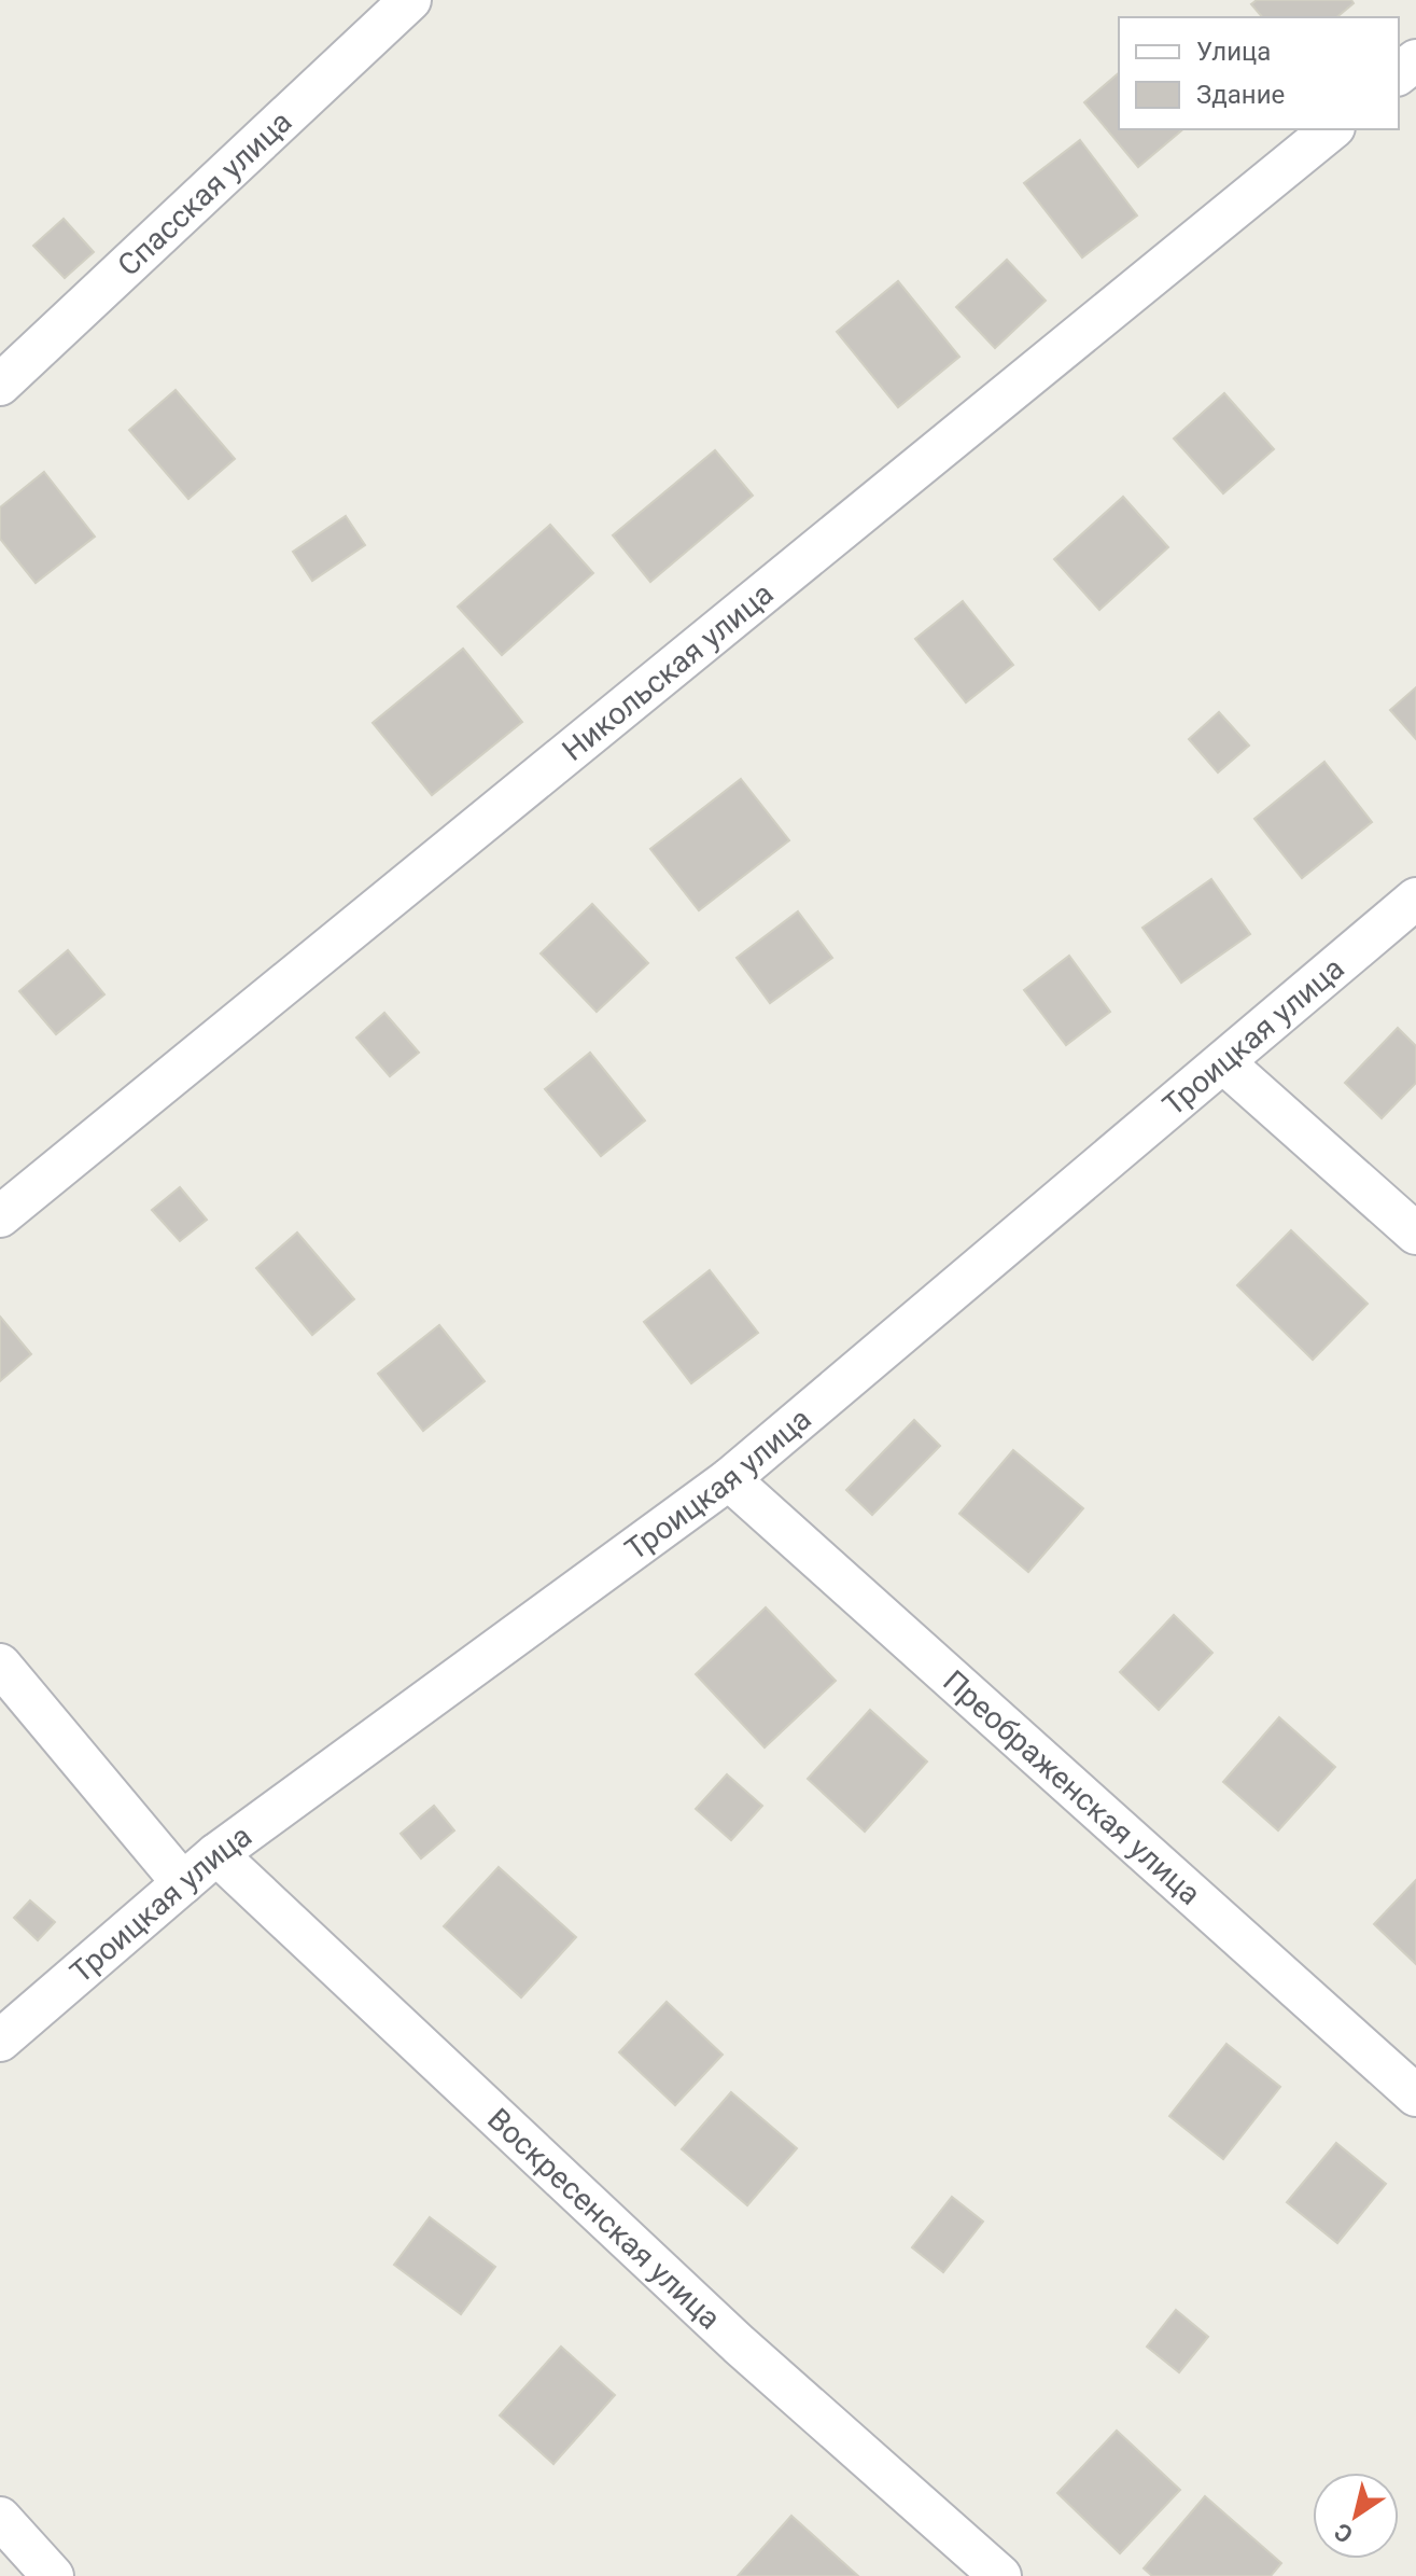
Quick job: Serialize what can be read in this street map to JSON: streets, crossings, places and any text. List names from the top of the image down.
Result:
{
  "streets": {
    "street": [
      "Спасская улица",
      "Никольская улица",
      "Троицкая улица",
      "Преображенская улица",
      "Воскресенская улица"
    ]
  },
  "crossings": [
    ["Троицкая улица", "Преображенская улица"],
    ["Троицкая улица", "Воскресенская улица"]
  ],
  "legend": ["Улица", "Здание"],
  "north": "bottom left"
}
